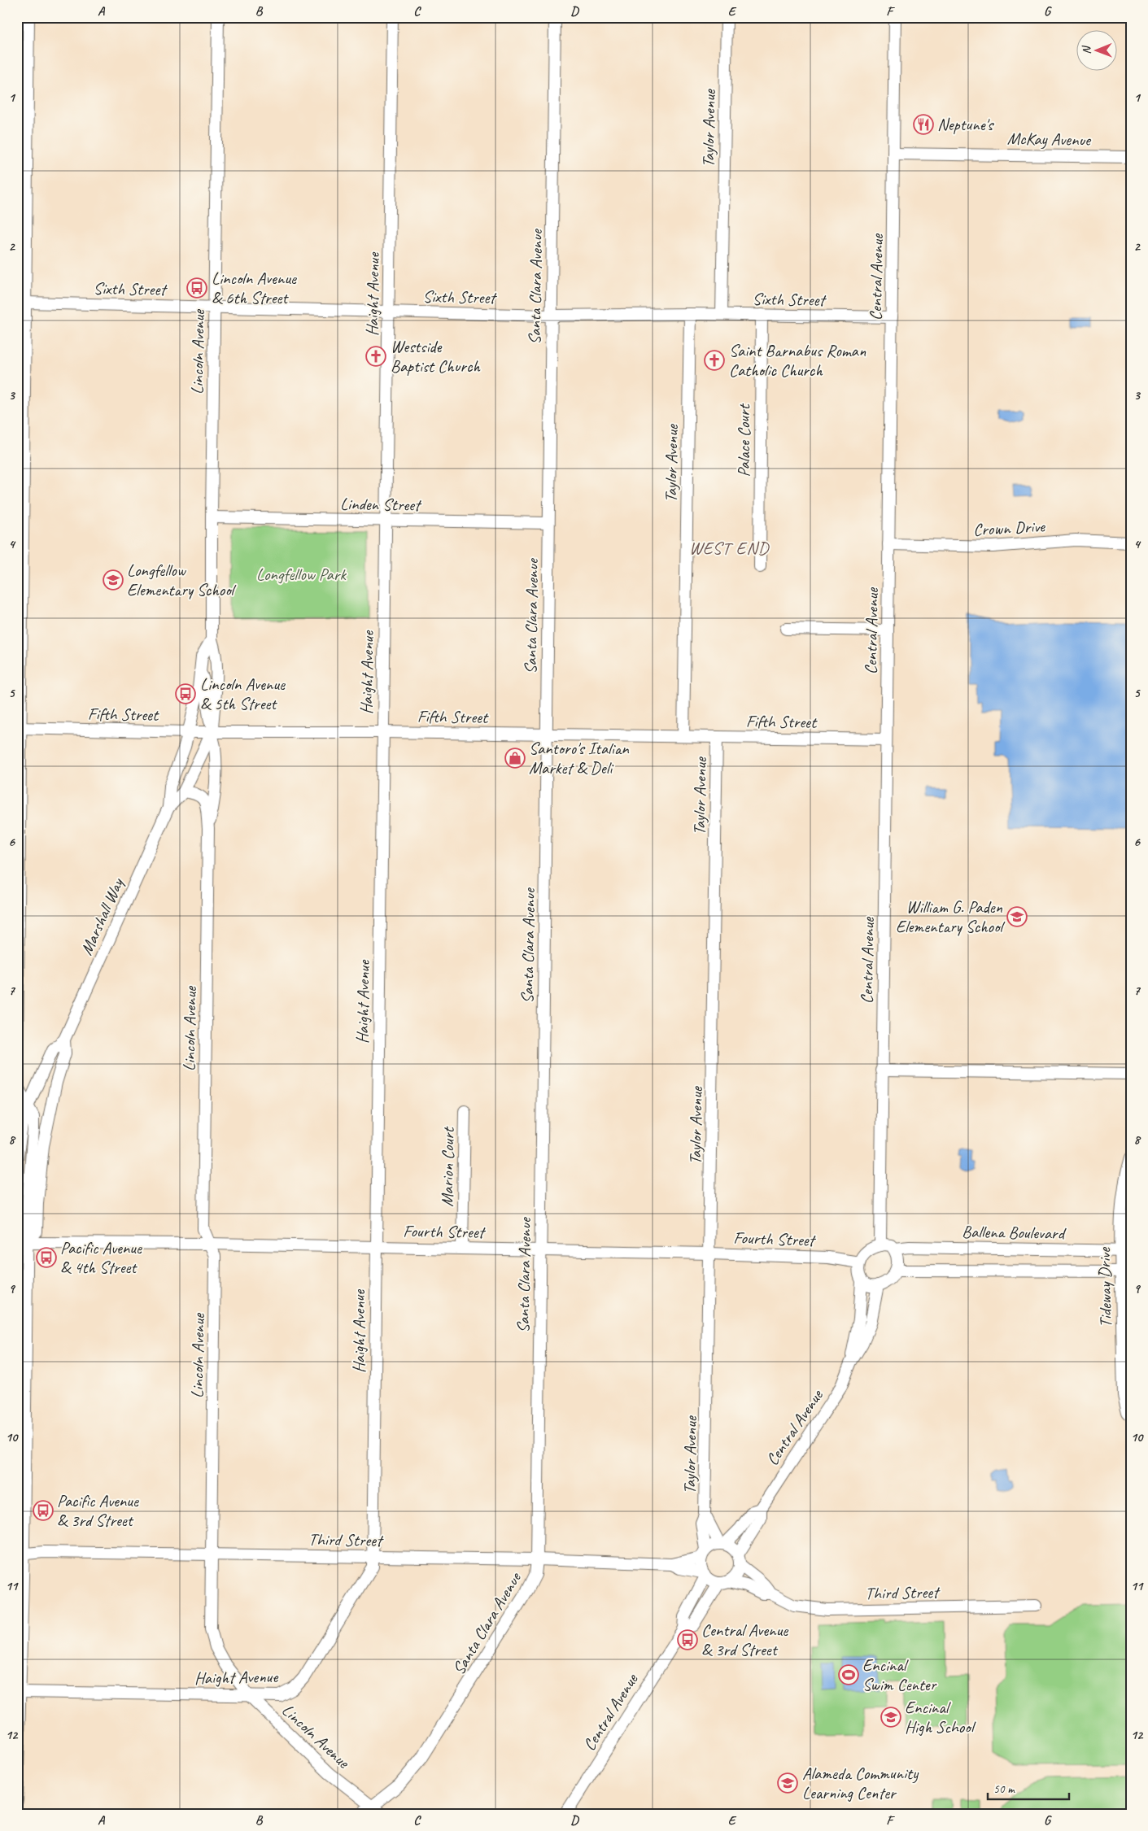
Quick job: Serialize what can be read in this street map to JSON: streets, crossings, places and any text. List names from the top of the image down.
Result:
{
  "streets": {
    "street": [
      "Taylor Avenue",
      "McKay Avenue",
      "Central Avenue",
      "Santa Clara Avenue",
      "Sixth Street",
      "Haight Avenue",
      "Lincoln Avenue",
      "Palace Court",
      "Linden Street",
      "Crown Drive",
      "Fifth Street",
      "Marshall Way",
      "Marion Court",
      "Fourth Street",
      "Ballena Boulevard",
      "Tideway Drive",
      "Third Street"
    ]
  },
  "crossings": [
    ["Taylor Avenue", "Central Avenue"],
    ["Taylor Avenue", "Sixth Street"],
    ["Taylor Avenue", "Fifth Street"],
    ["Taylor Avenue", "Fourth Street"],
    ["Taylor Avenue", "Third Street"],
    ["McKay Avenue", "Central Avenue"],
    ["Central Avenue", "Sixth Street"],
    ["Central Avenue", "Crown Drive"],
    ["Central Avenue", "Fifth Street"],
    ["Central Avenue", "Fourth Street"],
    ["Central Avenue", "Ballena Boulevard"],
    ["Central Avenue", "Third Street"],
    ["Santa Clara Avenue", "Sixth Street"],
    ["Santa Clara Avenue", "Lincoln Avenue"],
    ["Santa Clara Avenue", "Linden Street"],
    ["Santa Clara Avenue", "Fifth Street"],
    ["Santa Clara Avenue", "Fourth Street"],
    ["Santa Clara Avenue", "Third Street"],
    ["Sixth Street", "Haight Avenue"],
    ["Sixth Street", "Lincoln Avenue"],
    ["Sixth Street", "Palace Court"],
    ["Haight Avenue", "Lincoln Avenue"],
    ["Haight Avenue", "Linden Street"],
    ["Haight Avenue", "Fifth Street"],
    ["Haight Avenue", "Fourth Street"],
    ["Haight Avenue", "Third Street"],
    ["Lincoln Avenue", "Linden Street"],
    ["Lincoln Avenue", "Fifth Street"],
    ["Lincoln Avenue", "Marshall Way"],
    ["Lincoln Avenue", "Fourth Street"],
    ["Lincoln Avenue", "Third Street"],
    ["Fifth Street", "Marshall Way"],
    ["Marshall Way", "Fourth Street"],
    ["Marion Court", "Fourth Street"],
    ["Fourth Street", "Ballena Boulevard"],
    ["Ballena Boulevard", "Tideway Drive"]
  ],
  "districts": ["WEST END"],
  "parks": ["Longfellow Park"],
  "places": {
    "restaurant": ["Neptune's"],
    "bus stop": [
      "Lincoln Avenue & 6th Street",
      "Lincoln Avenue & 5th Street",
      "Pacific Avenue & 4th Street",
      "Pacific Avenue & 3rd Street",
      "Central Avenue & 3rd Street"
    ],
    "church": ["Westside Baptist Church", "Saint Barnabus Roman Catholic Church"],
    "school or university": [
      "Longfellow Elementary School",
      "William G. Paden Elementary School",
      "Encinal High School",
      "Alameda Community Learning Center"
    ],
    "shop": ["Santoro's Italian Market & Deli"],
    "sports": ["Encinal Swim Center"]
  },
  "scale_bar": "50 m",
  "north": "left",
  "grid": {
    "columns": [
      "A",
      "B",
      "C",
      "D",
      "E",
      "F",
      "G"
    ],
    "rows": [
      "1",
      "2",
      "3",
      "4",
      "5",
      "6",
      "7",
      "8",
      "9",
      "10",
      "11",
      "12"
    ]
  }
}
